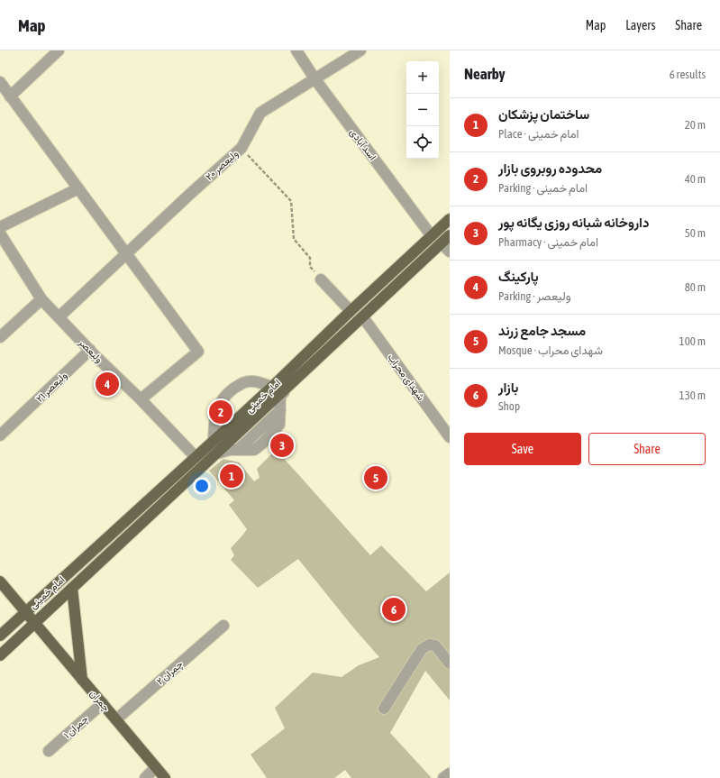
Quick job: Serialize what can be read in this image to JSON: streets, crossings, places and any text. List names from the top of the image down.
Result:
{
  "streets": {
    "main road": ["امام خمینی", "چمران"],
    "street": [
      "اسد آبادی",
      "ولیعصر ۲۰",
      "ولیعصر",
      "شهدای محراب",
      "ولیعصر ۲۱",
      "چمران ۲",
      "چمران ۱"
    ]
  },
  "crossings": [
    ["اسد آبادی", "ولیعصر ۲۰"],
    ["اسد آبادی", "امام خمینی"],
    ["ولیعصر ۲۰", "ولیعصر"],
    ["ولیعصر", "ولیعصر ۲۱"],
    ["ولیعصر", "امام خمینی"],
    ["شهدای محراب", "امام خمینی"],
    ["امام خمینی", "چمران"],
    ["چمران ۲", "چمران"],
    ["چمران", "چمران ۱"]
  ],
  "page": {
    "header": "Map",
    "nav": ["Map", "Layers", "Share"],
    "heading": ["Nearby", "6 results"],
    "map_buttons": ["+", "−"],
    "list": [
      {
        "mark": "1",
        "name": "ساختمان پزشکان",
        "note": "Place · امام خمینی",
        "value": "20 m"
      },
      {
        "mark": "2",
        "name": "محدوده روبروی بازار",
        "note": "Parking · امام خمینی",
        "value": "40 m"
      },
      {
        "mark": "3",
        "name": "داروخانه شبانه روزی یگانه پور",
        "note": "Pharmacy · امام خمینی",
        "value": "50 m"
      },
      {
        "mark": "4",
        "name": "پارکینگ",
        "note": "Parking · ولیعصر",
        "value": "80 m"
      },
      {
        "mark": "5",
        "name": "مسجد جامع زرند",
        "note": "Mosque · شهدای محراب",
        "value": "100 m"
      },
      {
        "mark": "6",
        "name": "بازار",
        "note": "Shop",
        "value": "130 m"
      }
    ],
    "pins": [
      "4",
      "2",
      "3",
      "1",
      "5",
      "6"
    ],
    "buttons": ["Save", "Share"]
  }
}
